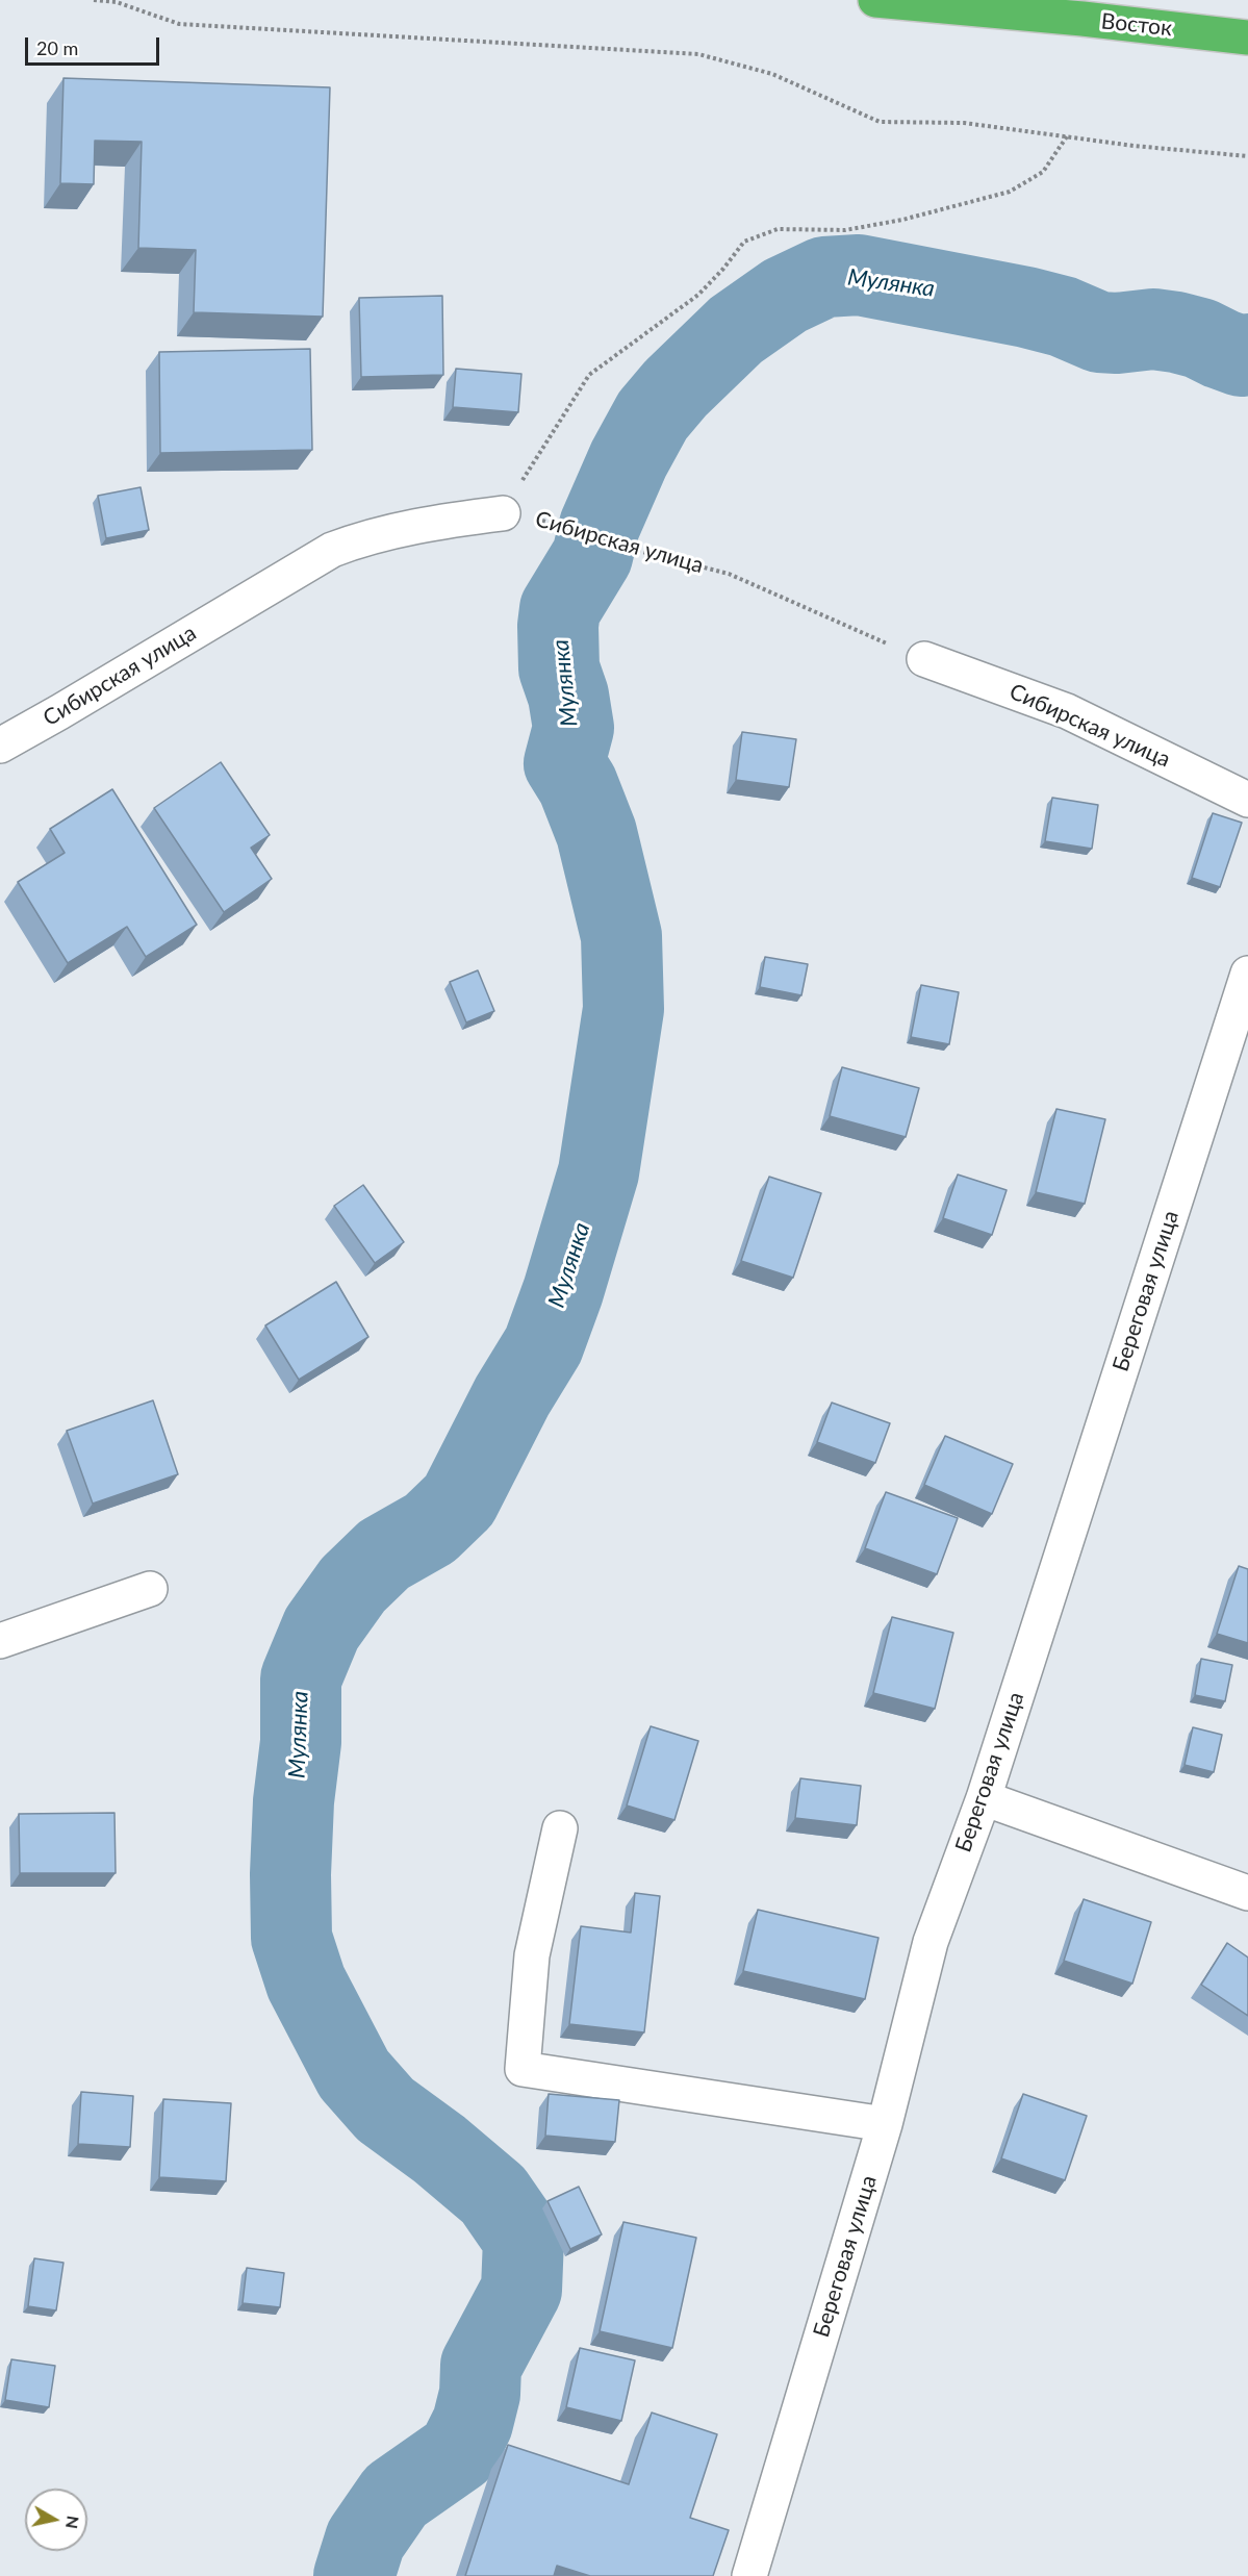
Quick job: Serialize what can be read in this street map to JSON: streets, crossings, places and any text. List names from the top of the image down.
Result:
{
  "streets": {
    "highway": ["Восток"],
    "street": ["Сибирская улица", "Береговая улица"]
  },
  "water": ["Мулянка"],
  "scale_bar": "20 m",
  "north": "right"
}
